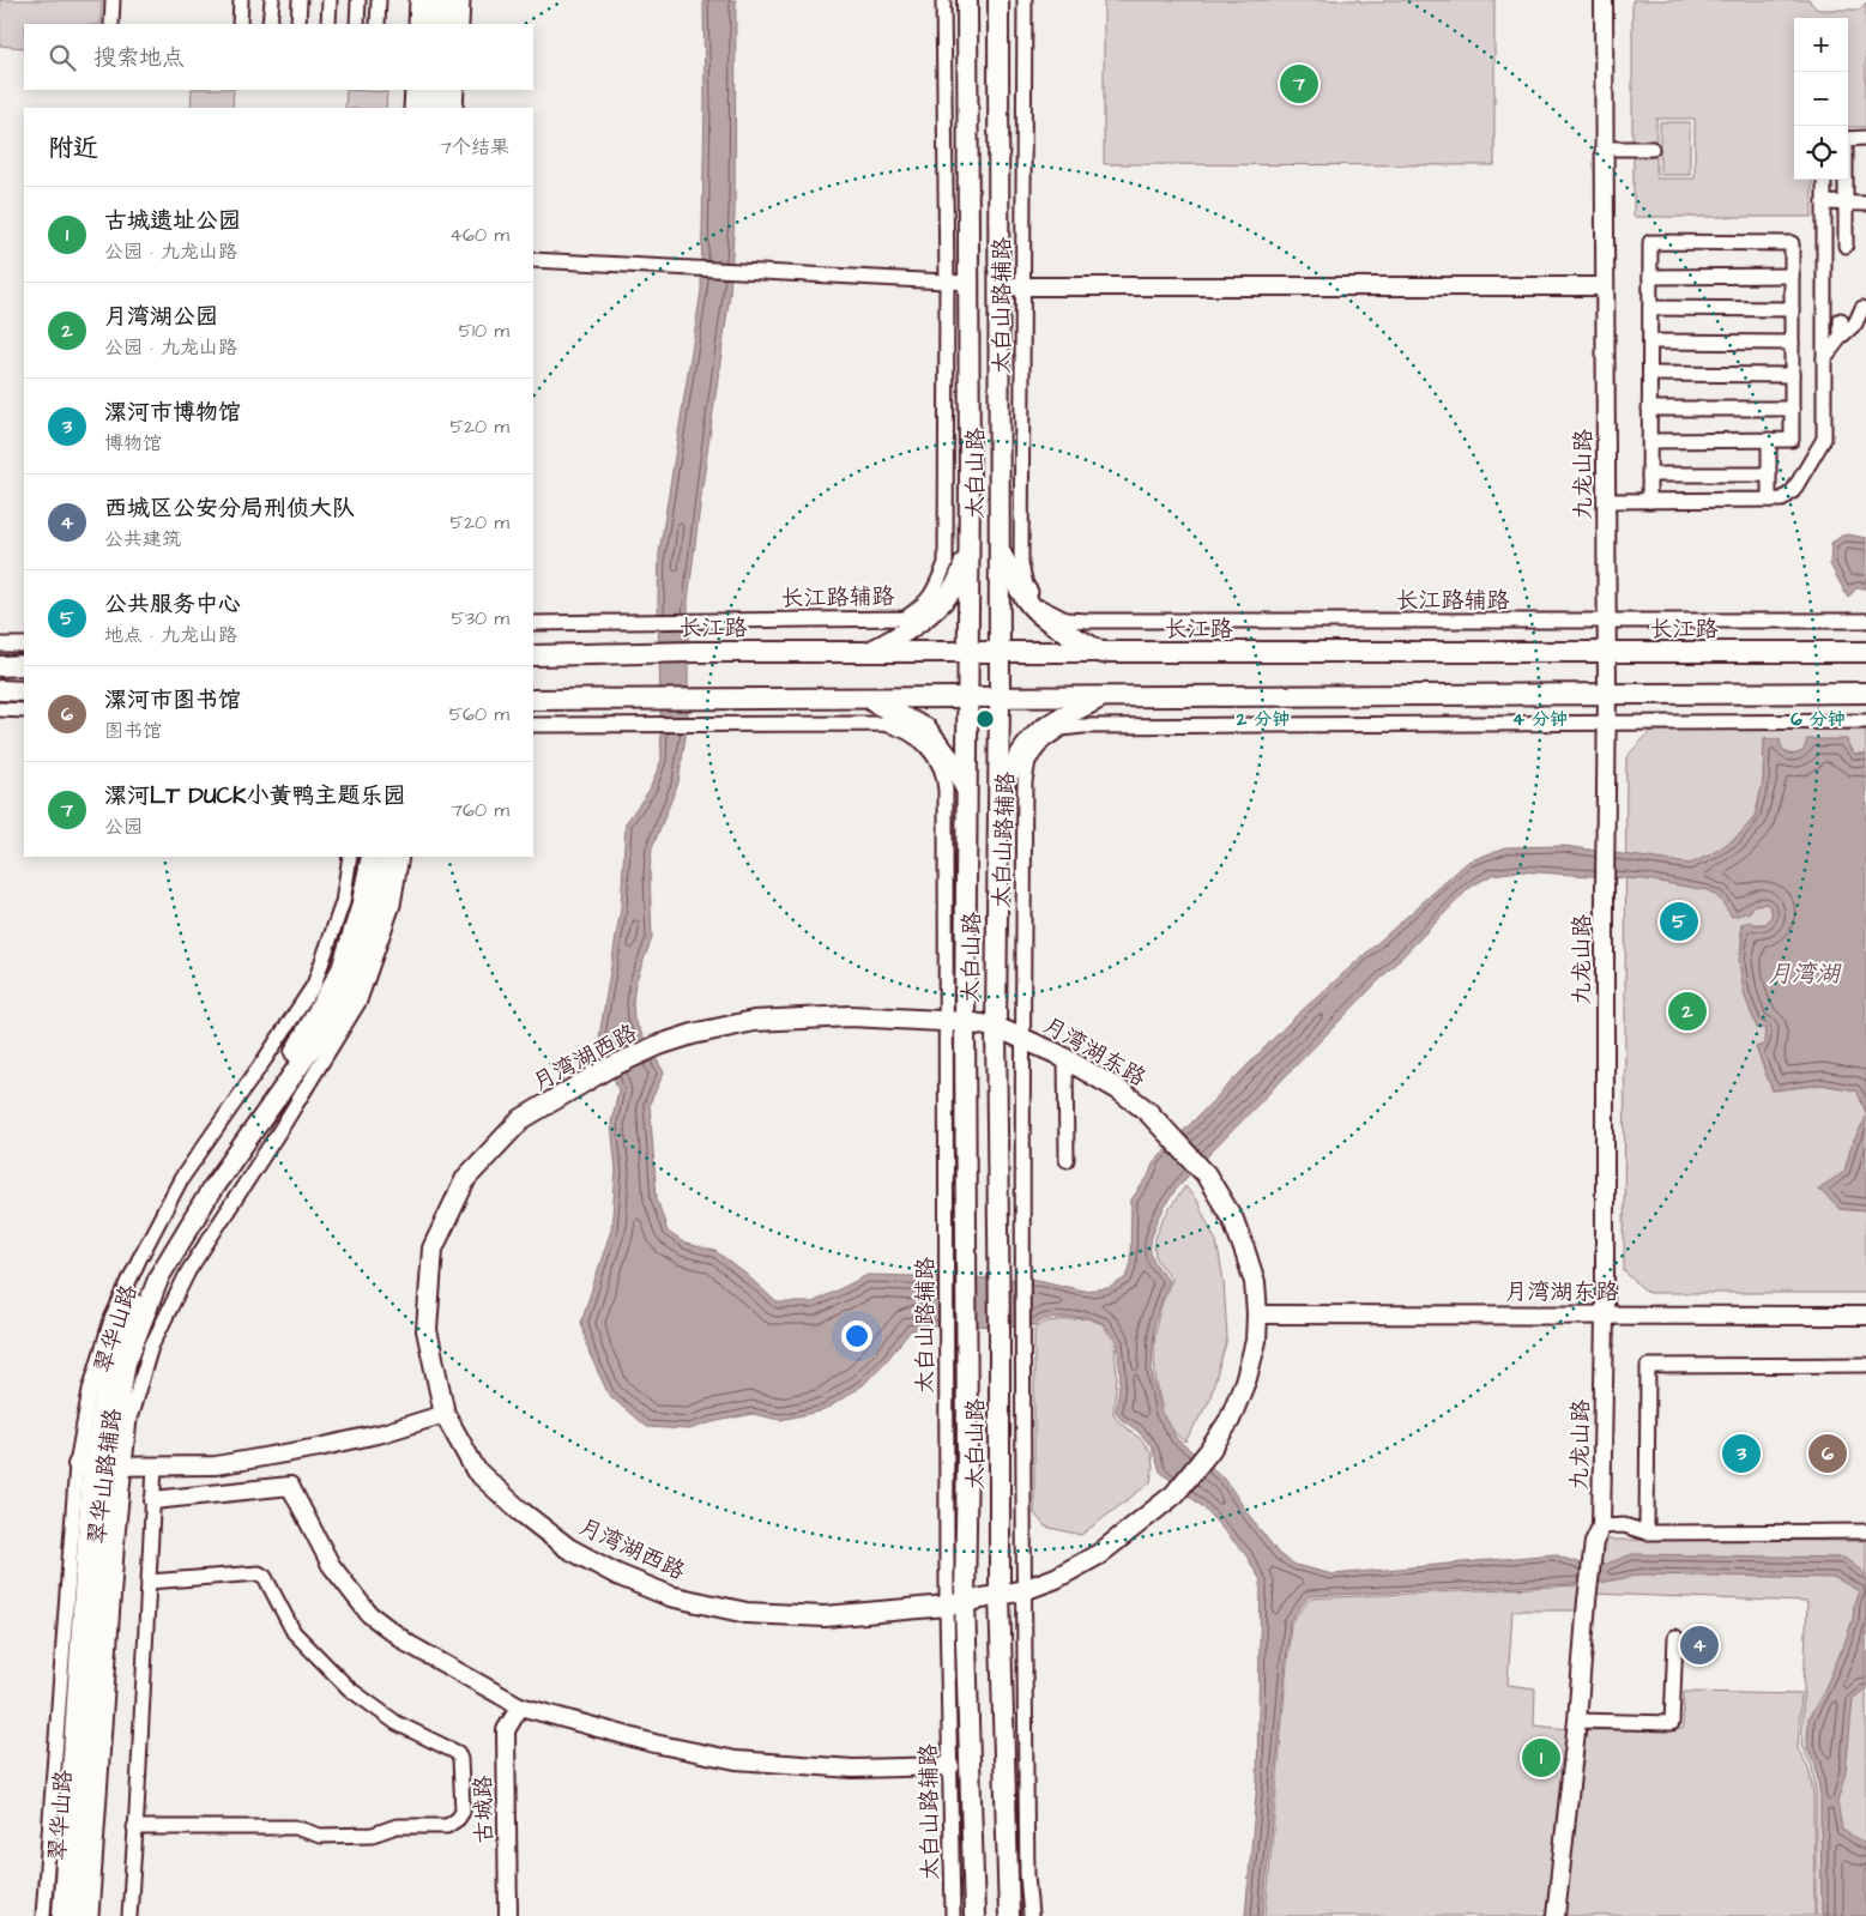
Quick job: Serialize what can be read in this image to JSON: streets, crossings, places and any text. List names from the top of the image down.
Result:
{
  "streets": {
    "main road": [
      "太白山路",
      "长江路",
      "月湾湖东路",
      "月湾湖西路",
      "翠华山路"
    ],
    "street": [
      "太白山路辅路",
      "九龙山路",
      "长江路辅路",
      "翠华山路辅路",
      "古城路"
    ]
  },
  "crossings": [
    ["太白山路辅路", "太白山路"],
    ["太白山路辅路", "九龙山路"],
    ["太白山路辅路", "长江路辅路"],
    ["太白山路辅路", "月湾湖东路"],
    ["太白山路辅路", "月湾湖西路"],
    ["太白山路", "长江路"],
    ["太白山路", "月湾湖东路"],
    ["太白山路", "月湾湖西路"],
    ["九龙山路", "长江路辅路"],
    ["九龙山路", "长江路"],
    ["九龙山路", "月湾湖东路"],
    ["月湾湖东路", "月湾湖西路"],
    ["翠华山路", "翠华山路辅路"]
  ],
  "water": ["月湾湖"],
  "page": {
    "map_buttons": ["+", "−"],
    "search": "搜索地点",
    "pins": [
      "7",
      "5",
      "2",
      "3",
      "6",
      "4",
      "1"
    ],
    "heading": ["附近", "7个结果"],
    "list": [
      {
        "mark": "1",
        "name": "古城遗址公园",
        "note": "公园 · 九龙山路",
        "value": "460 m"
      },
      {
        "mark": "2",
        "name": "月湾湖公园",
        "note": "公园 · 九龙山路",
        "value": "510 m"
      },
      {
        "mark": "3",
        "name": "漯河市博物馆",
        "note": "博物馆",
        "value": "520 m"
      },
      {
        "mark": "4",
        "name": "西城区公安分局刑侦大队",
        "note": "公共建筑",
        "value": "520 m"
      },
      {
        "mark": "5",
        "name": "公共服务中心",
        "note": "地点 · 九龙山路",
        "value": "530 m"
      },
      {
        "mark": "6",
        "name": "漯河市图书馆",
        "note": "图书馆",
        "value": "560 m"
      },
      {
        "mark": "7",
        "name": "漯河LT DUCK小黄鸭主题乐园",
        "note": "公园",
        "value": "760 m"
      }
    ]
  },
  "rings": ["2 分钟", "4 分钟", "6 分钟"]
}
